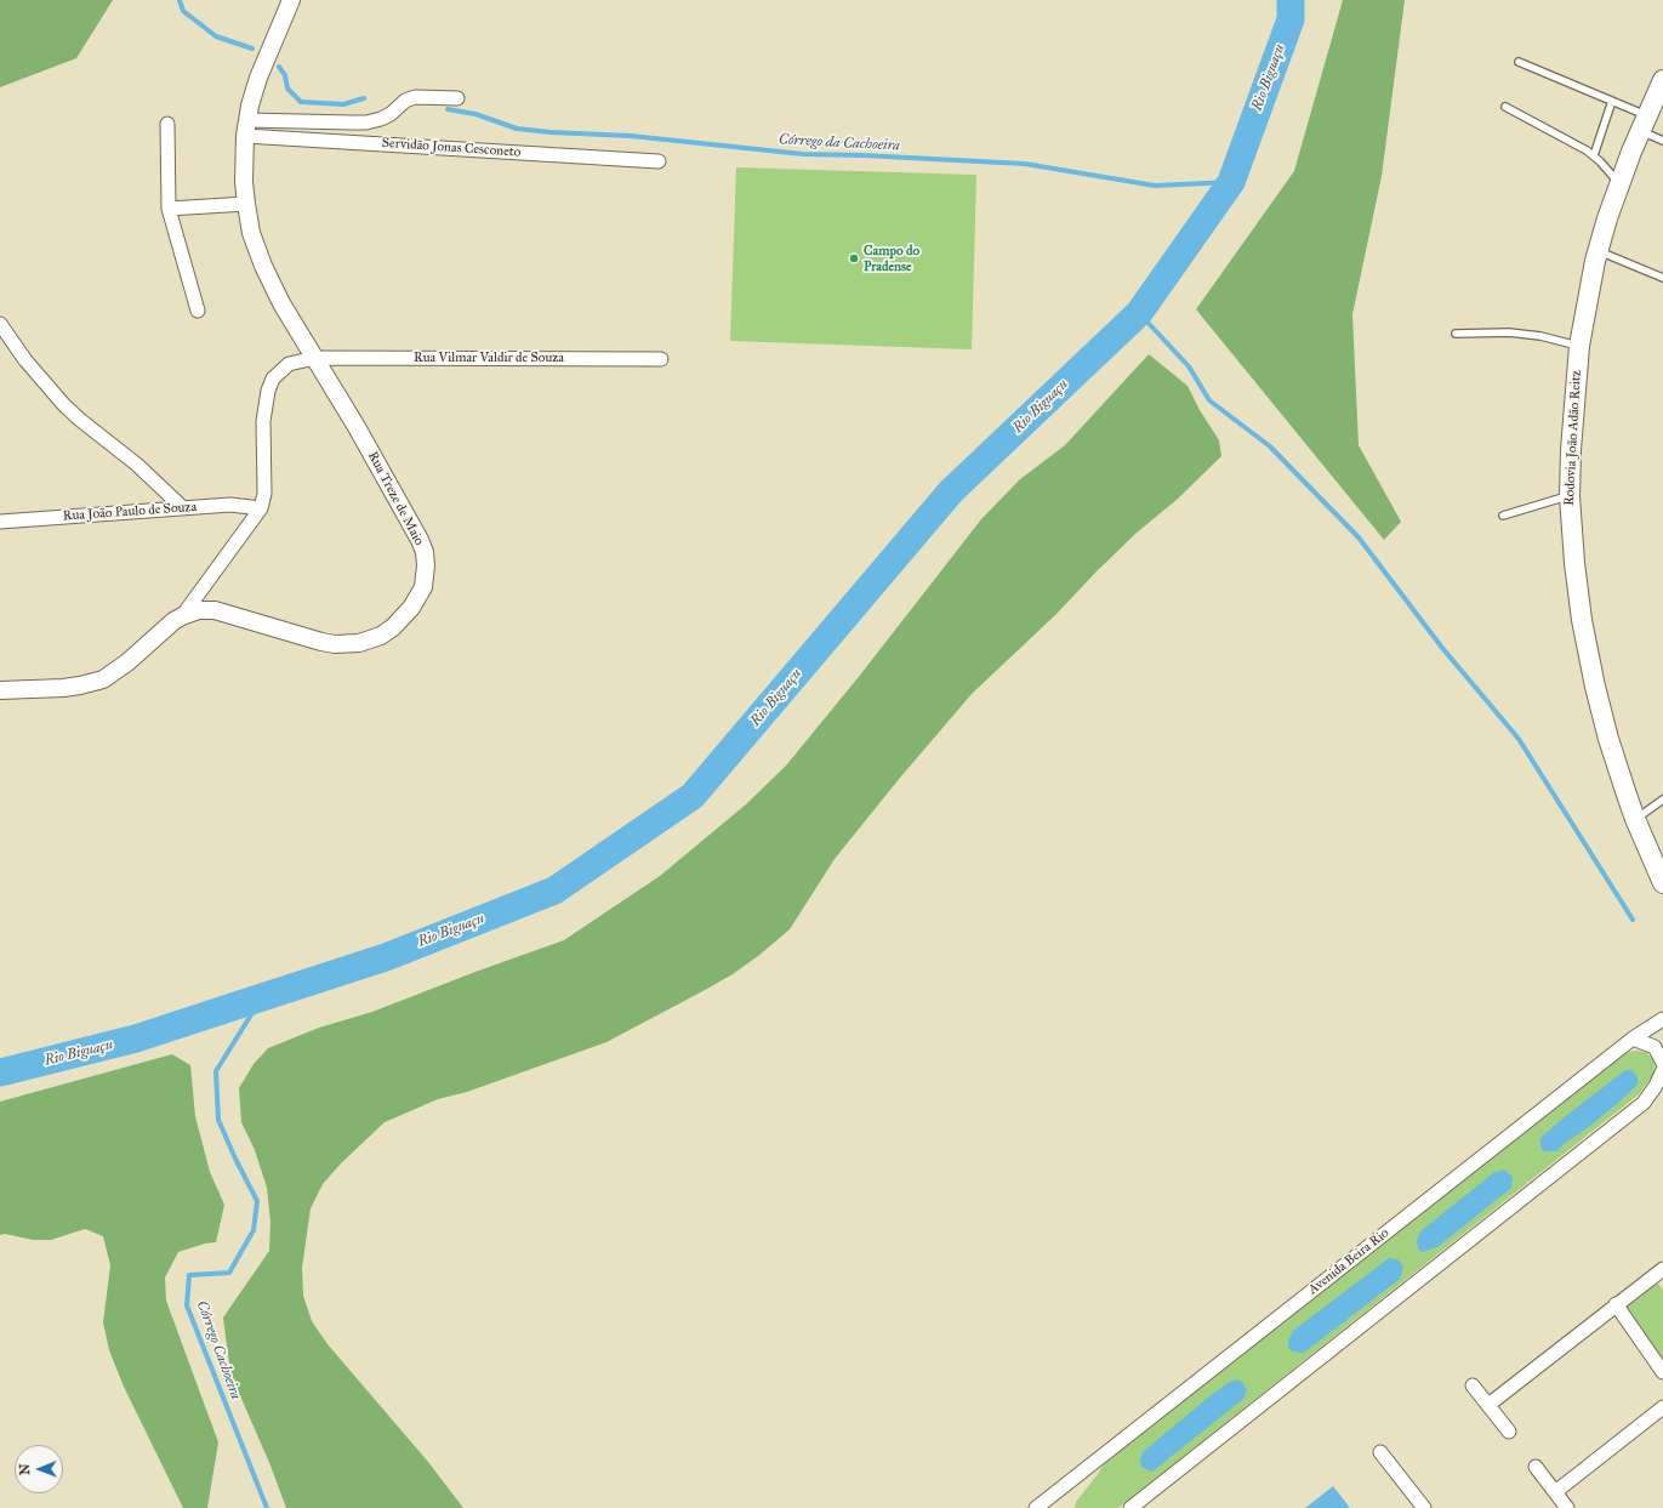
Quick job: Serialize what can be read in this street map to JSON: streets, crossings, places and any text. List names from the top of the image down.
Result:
{
  "streets": {
    "main road": ["Rodovia João Adão Reitz"],
    "street": [
      "Servidão Jonas Cesconeto",
      "Rua Vilmar Valdir de Souza",
      "Rua Treze de Maio",
      "Rua João Paulo de Souza",
      "Avenida Beira Rio"
    ]
  },
  "crossings": [
    ["Servidão Jonas Cesconeto", "Rua Treze de Maio"],
    ["Rua Vilmar Valdir de Souza", "Rua Treze de Maio"],
    ["Rua Vilmar Valdir de Souza", "Rua João Paulo de Souza"]
  ],
  "water": ["Rio Biguaçu", "Córrego da Cachoeira", "Córrego Cachoeira"],
  "places": ["Campo do Pradense"],
  "north": "left"
}
